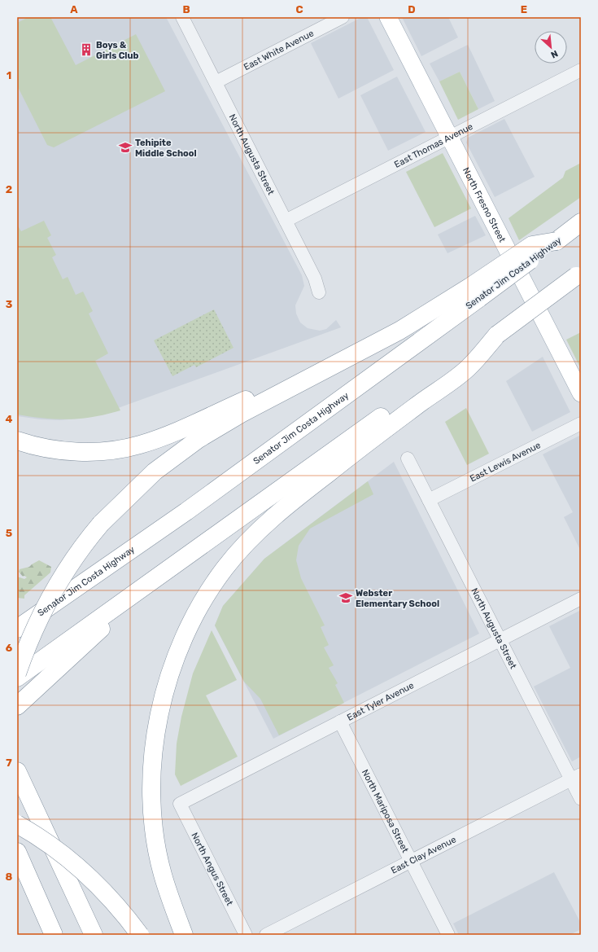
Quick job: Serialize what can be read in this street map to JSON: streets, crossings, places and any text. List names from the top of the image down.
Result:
{
  "streets": {
    "highway": ["Senator Jim Costa Highway"],
    "main road": ["North Fresno Street"],
    "street": [
      "East White Avenue",
      "East Thomas Avenue",
      "North Augusta Street",
      "East Lewis Avenue",
      "East Tyler Avenue",
      "North Mariposa Street",
      "East Clay Avenue",
      "North Angus Street"
    ]
  },
  "crossings": [
    ["East White Avenue", "North Augusta Street"],
    ["East Thomas Avenue", "North Augusta Street"],
    ["East Thomas Avenue", "North Fresno Street"],
    ["North Augusta Street", "East Lewis Avenue"],
    ["North Augusta Street", "East Tyler Avenue"],
    ["North Augusta Street", "East Clay Avenue"],
    ["East Tyler Avenue", "North Mariposa Street"],
    ["East Tyler Avenue", "North Angus Street"],
    ["North Mariposa Street", "East Clay Avenue"]
  ],
  "places": {
    "building": ["Boys & Girls Club"],
    "school or university": ["Tehipite Middle School", "Webster Elementary School"]
  },
  "north": "bottom right",
  "grid": {
    "columns": [
      "A",
      "B",
      "C",
      "D",
      "E"
    ],
    "rows": [
      "1",
      "2",
      "3",
      "4",
      "5",
      "6",
      "7",
      "8"
    ]
  }
}
